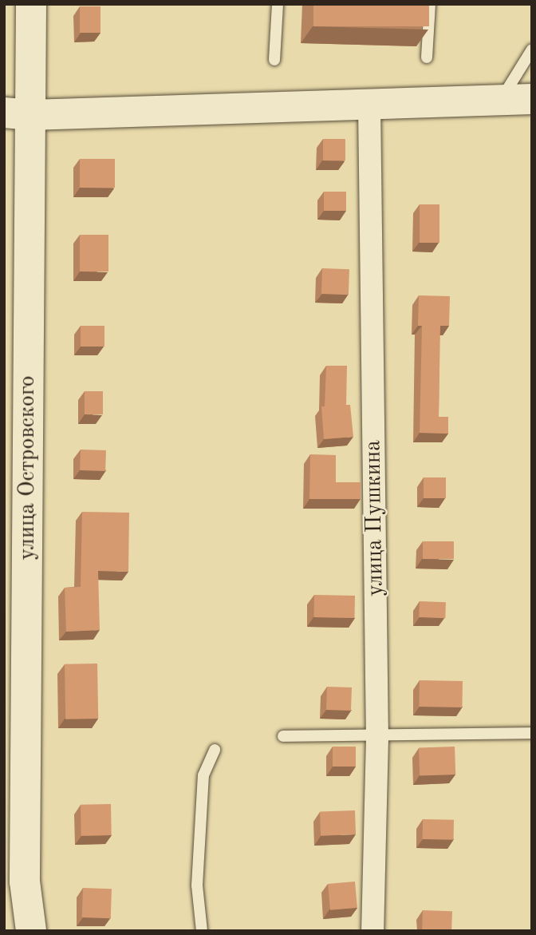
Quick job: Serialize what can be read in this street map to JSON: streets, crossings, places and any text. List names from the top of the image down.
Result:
{
  "streets": {
    "street": ["улица Островского", "улица Пушкина"]
  }
}
